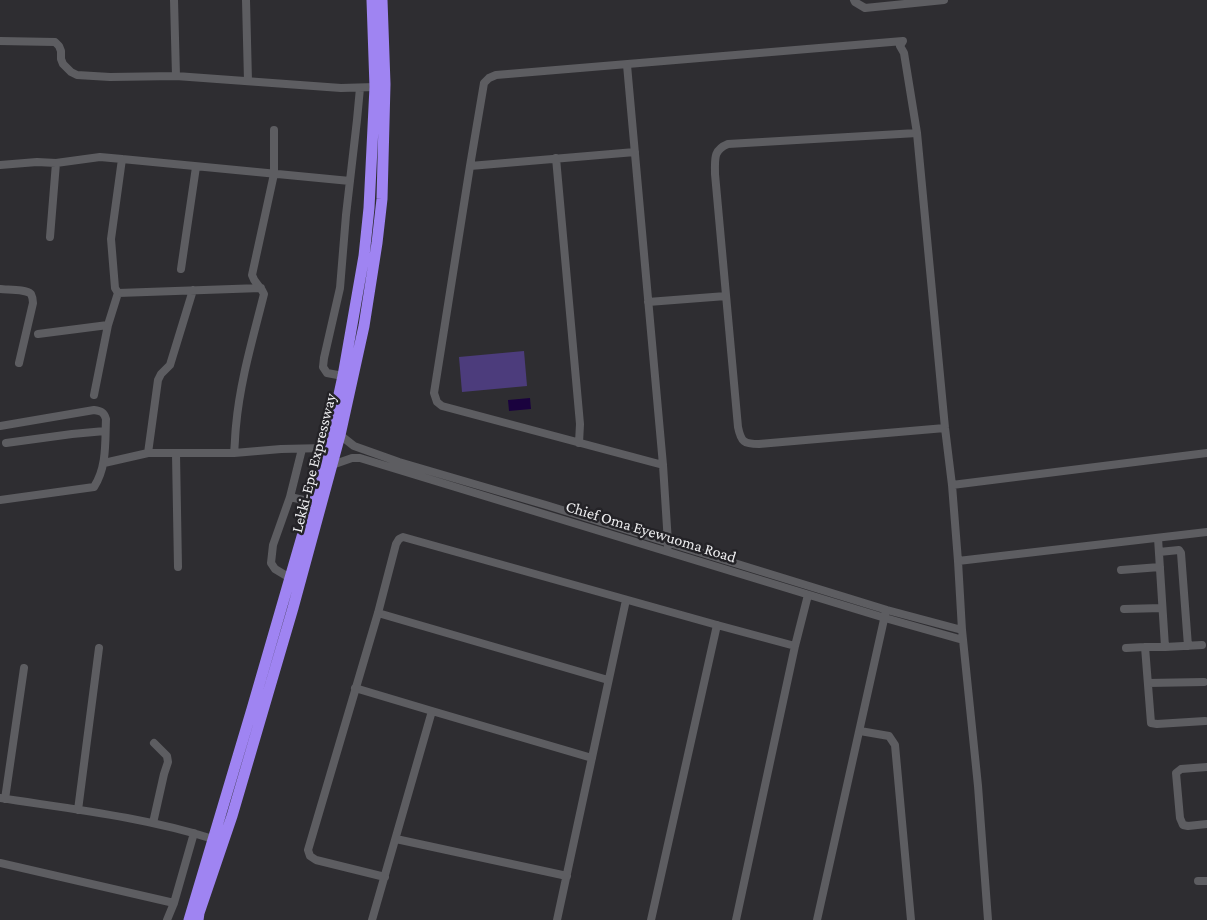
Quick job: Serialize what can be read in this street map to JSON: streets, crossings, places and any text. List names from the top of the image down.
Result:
{
  "streets": {
    "highway": ["Lekki-Epe Expressway"],
    "street": ["Chief Oma Eyewuoma Road"]
  },
  "crossings": [
    ["Lekki-Epe Expressway", "Chief Oma Eyewuoma Road"]
  ]
}
